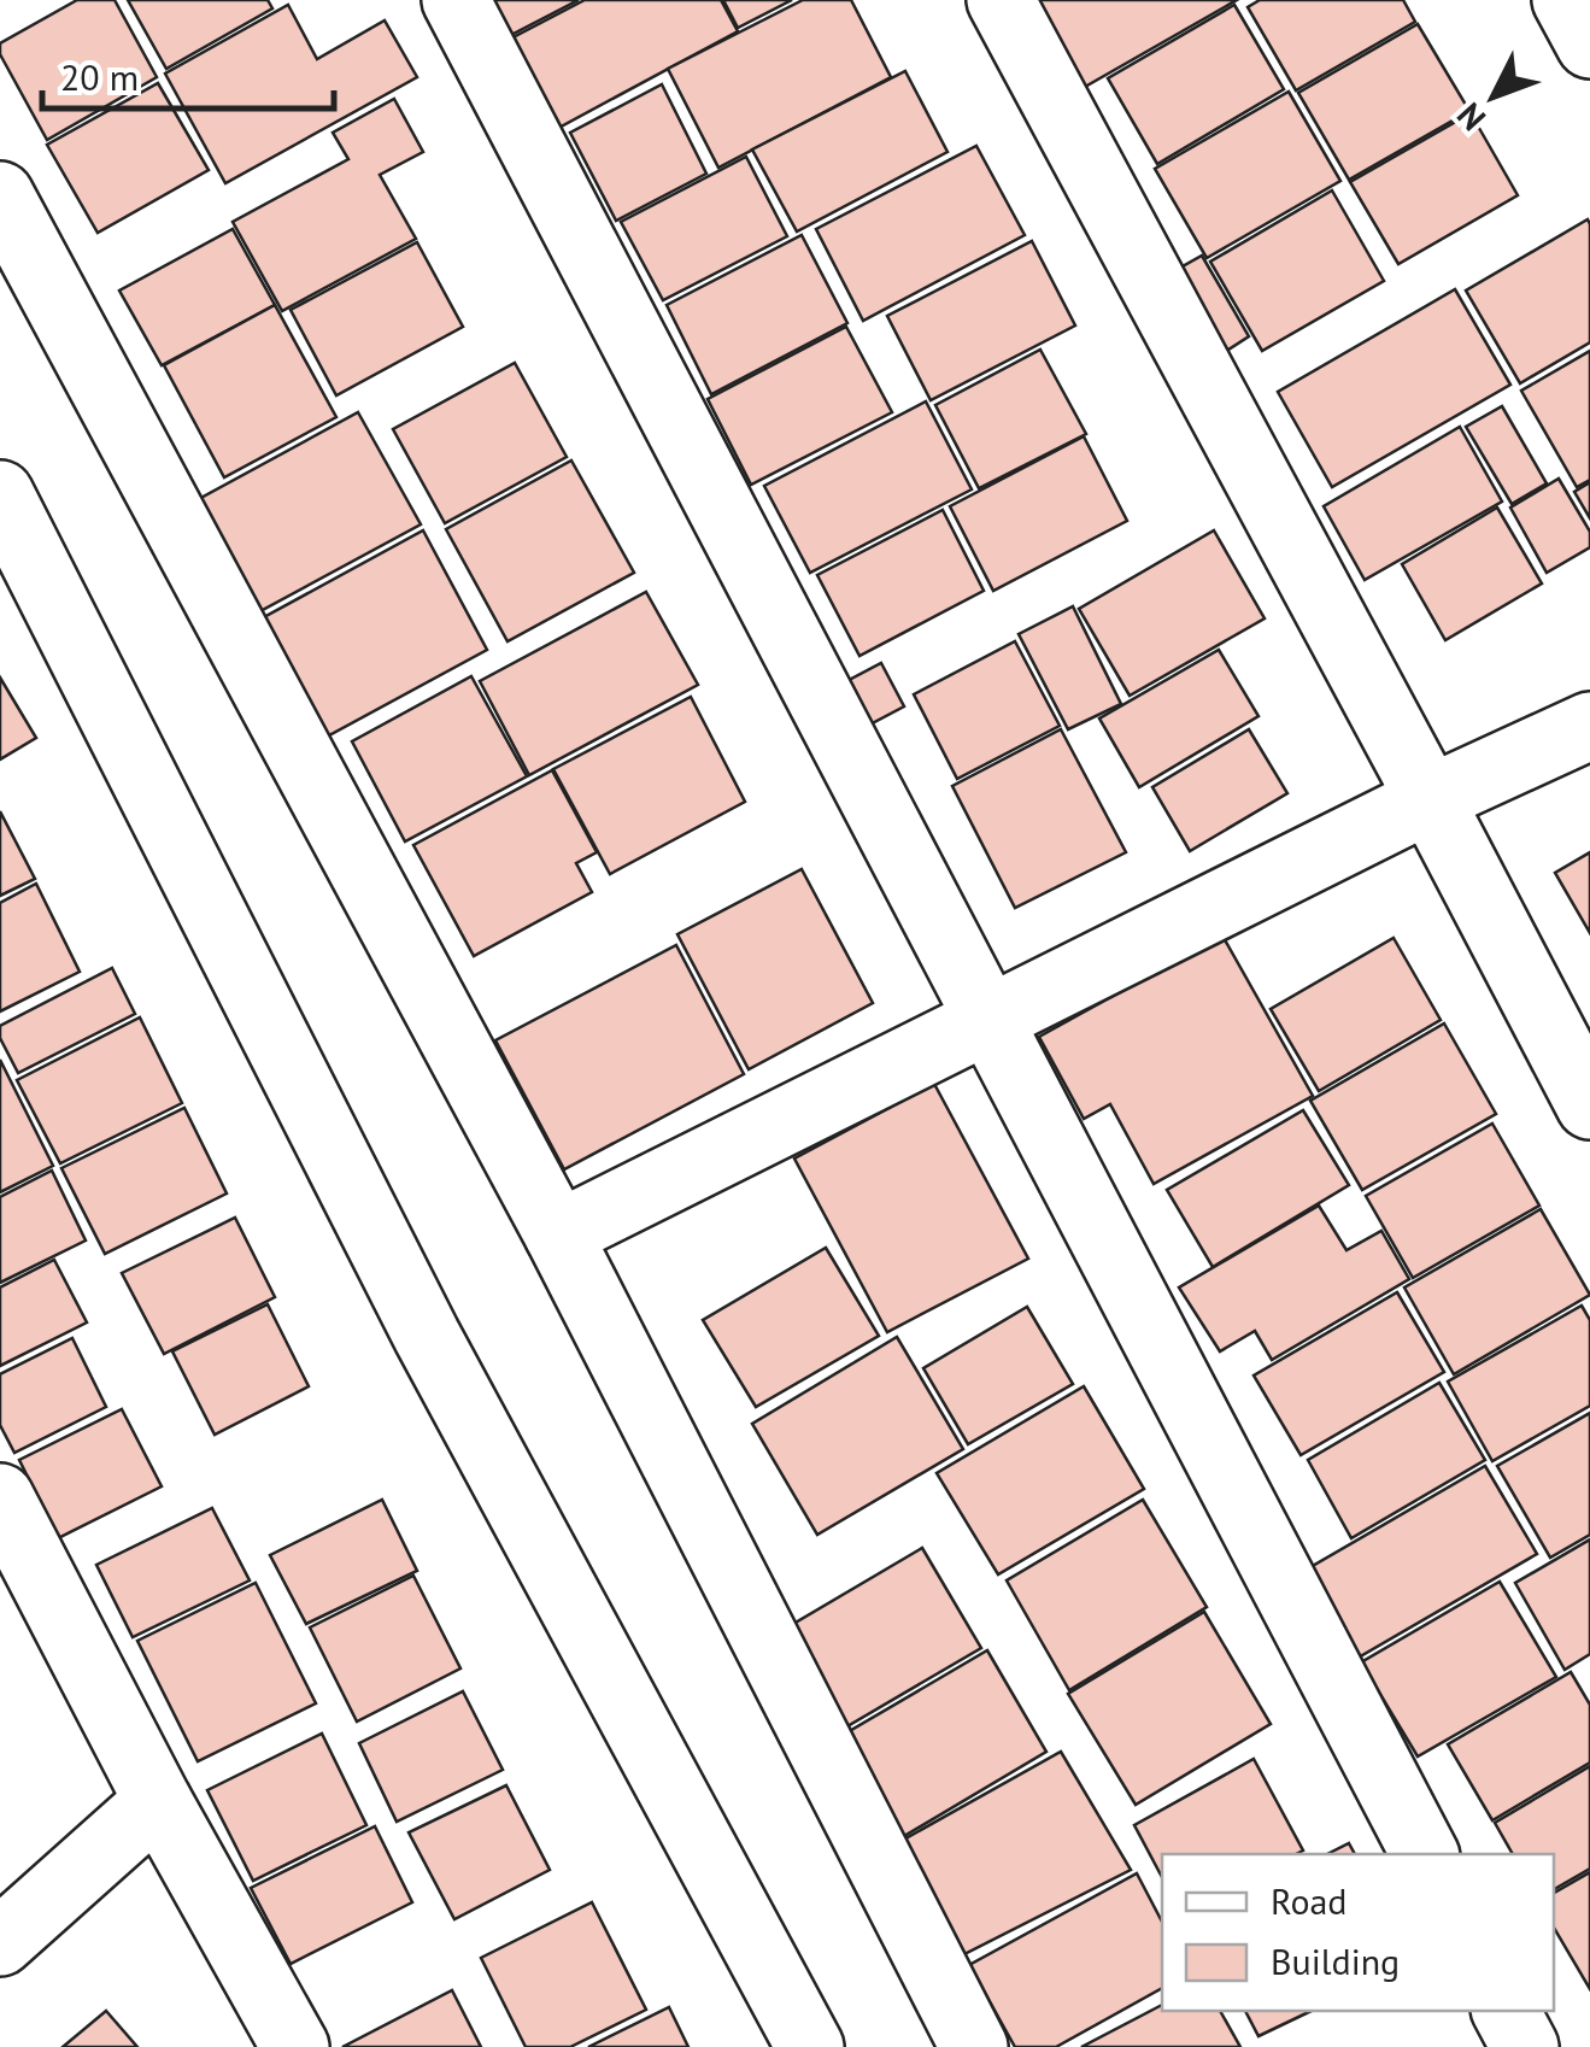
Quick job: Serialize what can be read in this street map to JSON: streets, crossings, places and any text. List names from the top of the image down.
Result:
{
  "legend": ["Road", "Building"],
  "scale_bar": "20 m",
  "north": "bottom left"
}
